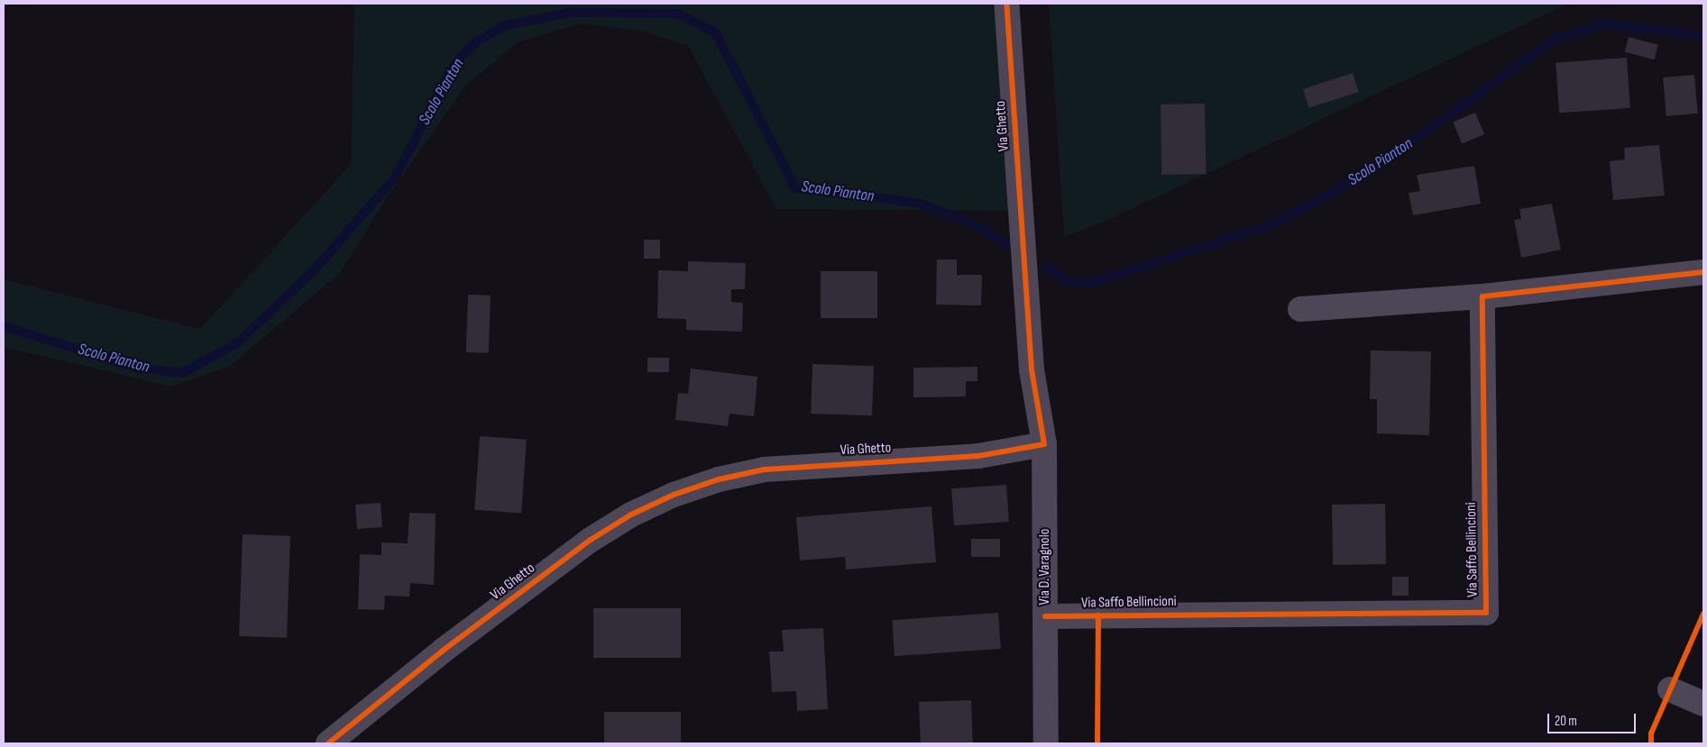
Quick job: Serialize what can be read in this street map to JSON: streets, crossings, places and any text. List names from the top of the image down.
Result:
{
  "streets": {
    "street": ["Via Ghetto", "Via Saffo Bellincioni", "Via D. Varagnolo"]
  },
  "crossings": [
    ["Via Ghetto", "Via D. Varagnolo"],
    ["Via Saffo Bellincioni", "Via D. Varagnolo"]
  ],
  "water": ["Scolo Pianton"],
  "scale_bar": "20 m"
}
